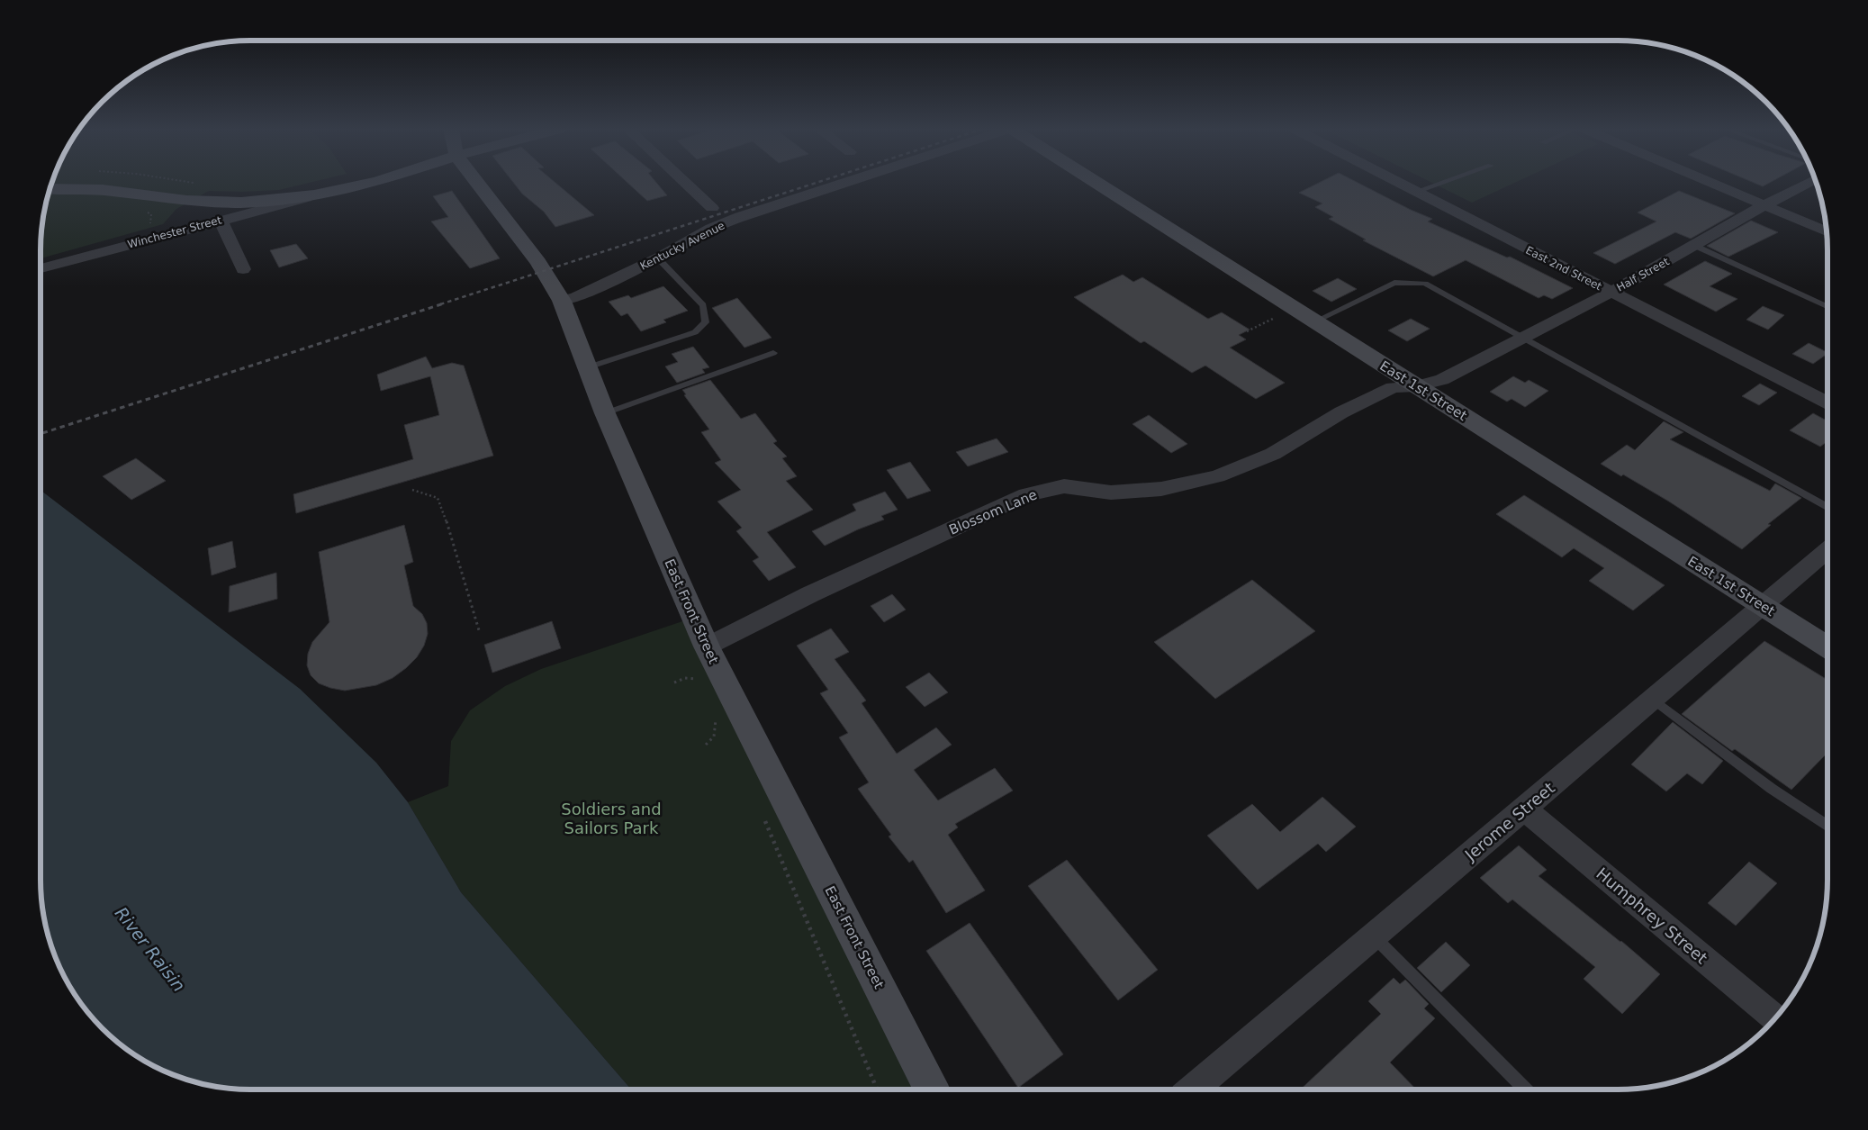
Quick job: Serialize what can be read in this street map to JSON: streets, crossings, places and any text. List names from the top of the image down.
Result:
{
  "streets": {
    "street": [
      "Winchester Street",
      "Kentucky Avenue",
      "East 2nd Street",
      "Half Street",
      "East 1st Street",
      "Blossom Lane",
      "East Front Street",
      "Jerome Street",
      "Humphrey Street"
    ]
  },
  "crossings": [
    ["Kentucky Avenue", "East Front Street"],
    ["East 2nd Street", "Half Street"],
    ["Half Street", "East 1st Street"],
    ["Half Street", "Blossom Lane"],
    ["East 1st Street", "Blossom Lane"],
    ["East 1st Street", "Jerome Street"],
    ["Blossom Lane", "East Front Street"],
    ["Jerome Street", "Humphrey Street"]
  ],
  "water": ["River Raisin"],
  "parks": ["Soldiers and Sailors Park"]
}
